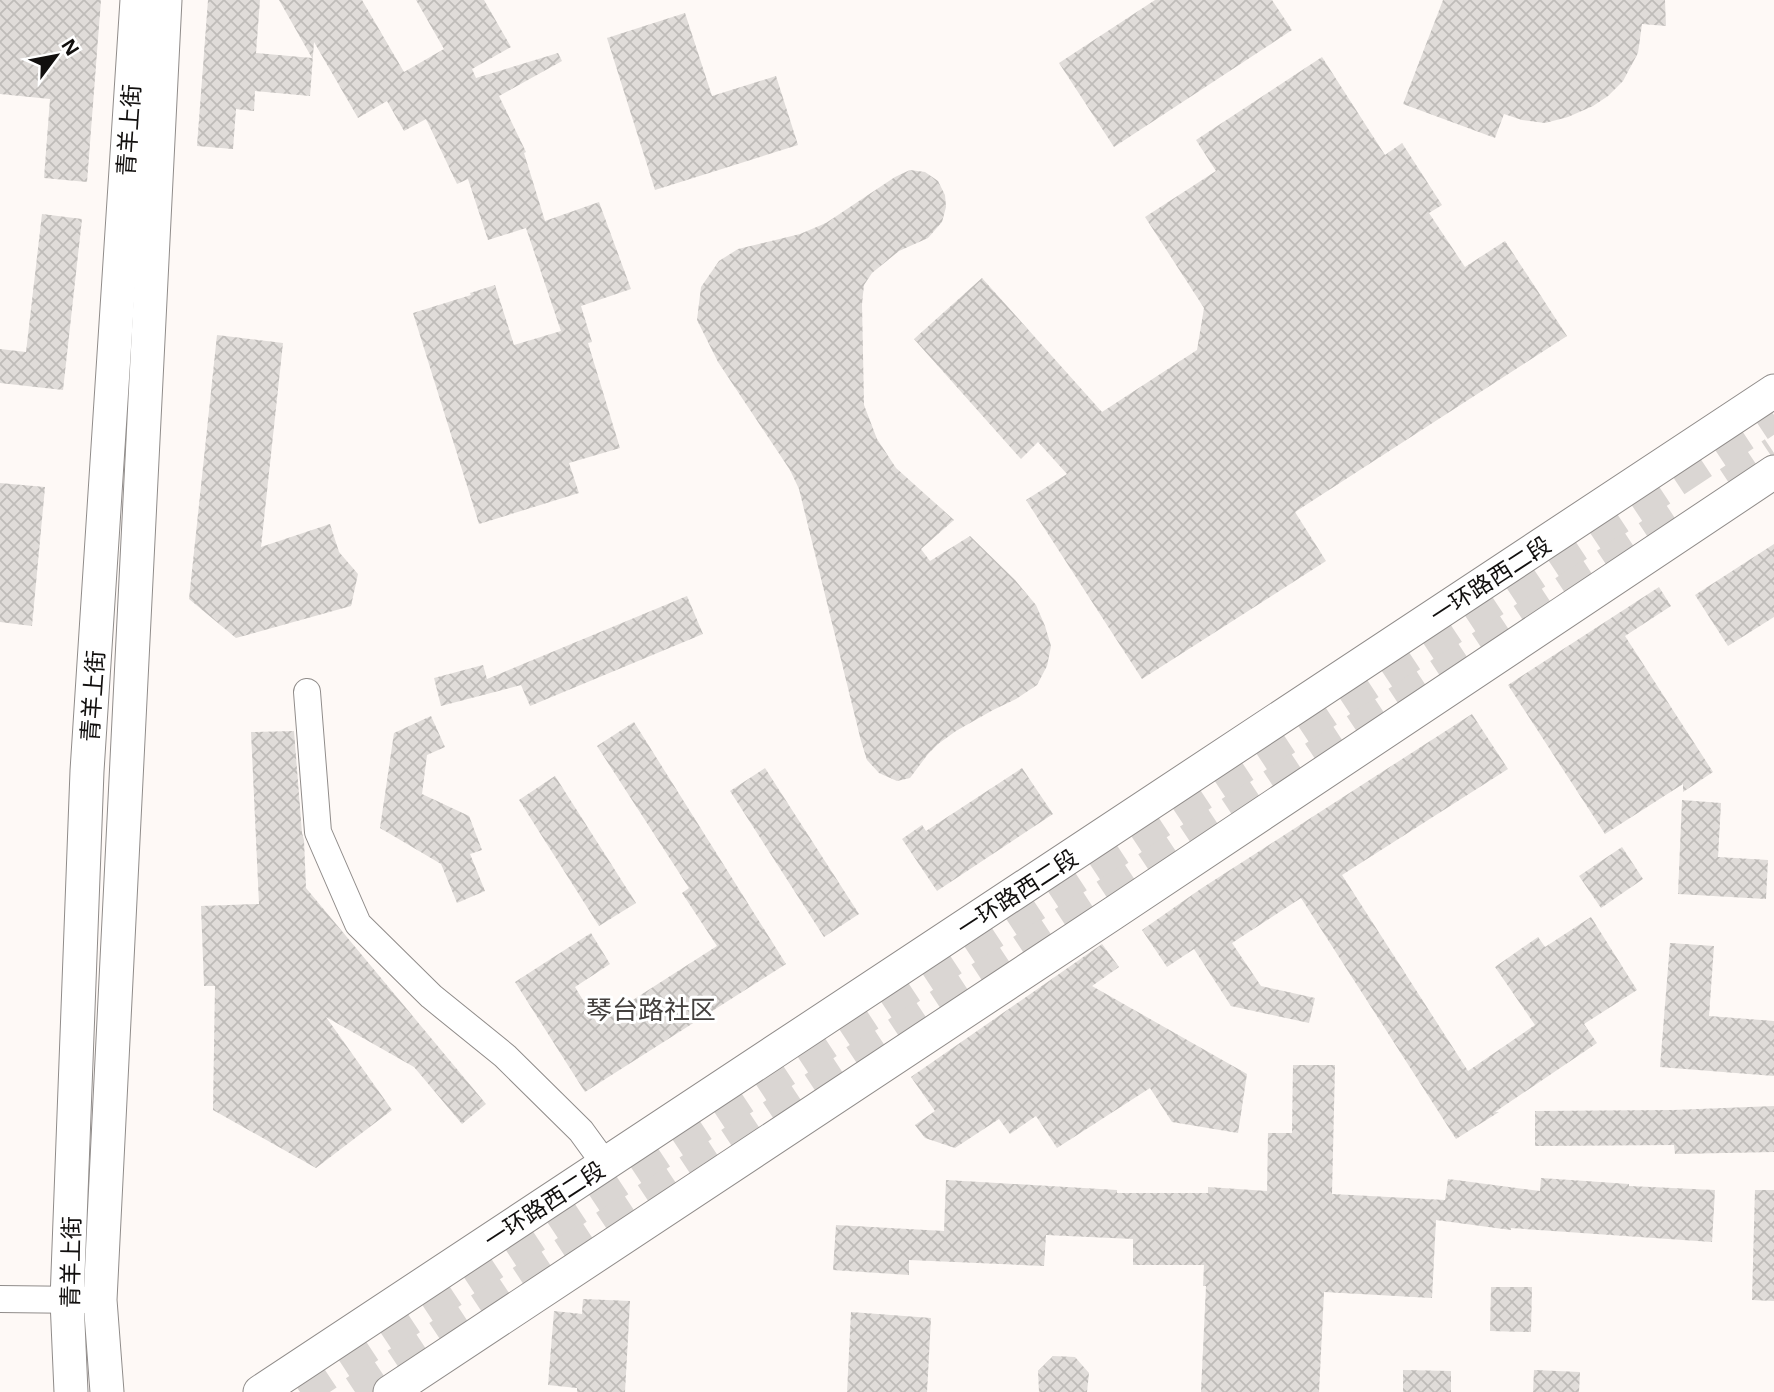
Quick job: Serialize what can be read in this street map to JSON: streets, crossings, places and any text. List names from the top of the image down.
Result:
{
  "streets": {
    "main road": ["青羊上街", "一环路西二段"]
  },
  "districts": ["琴台路社区"],
  "north": "top right"
}
